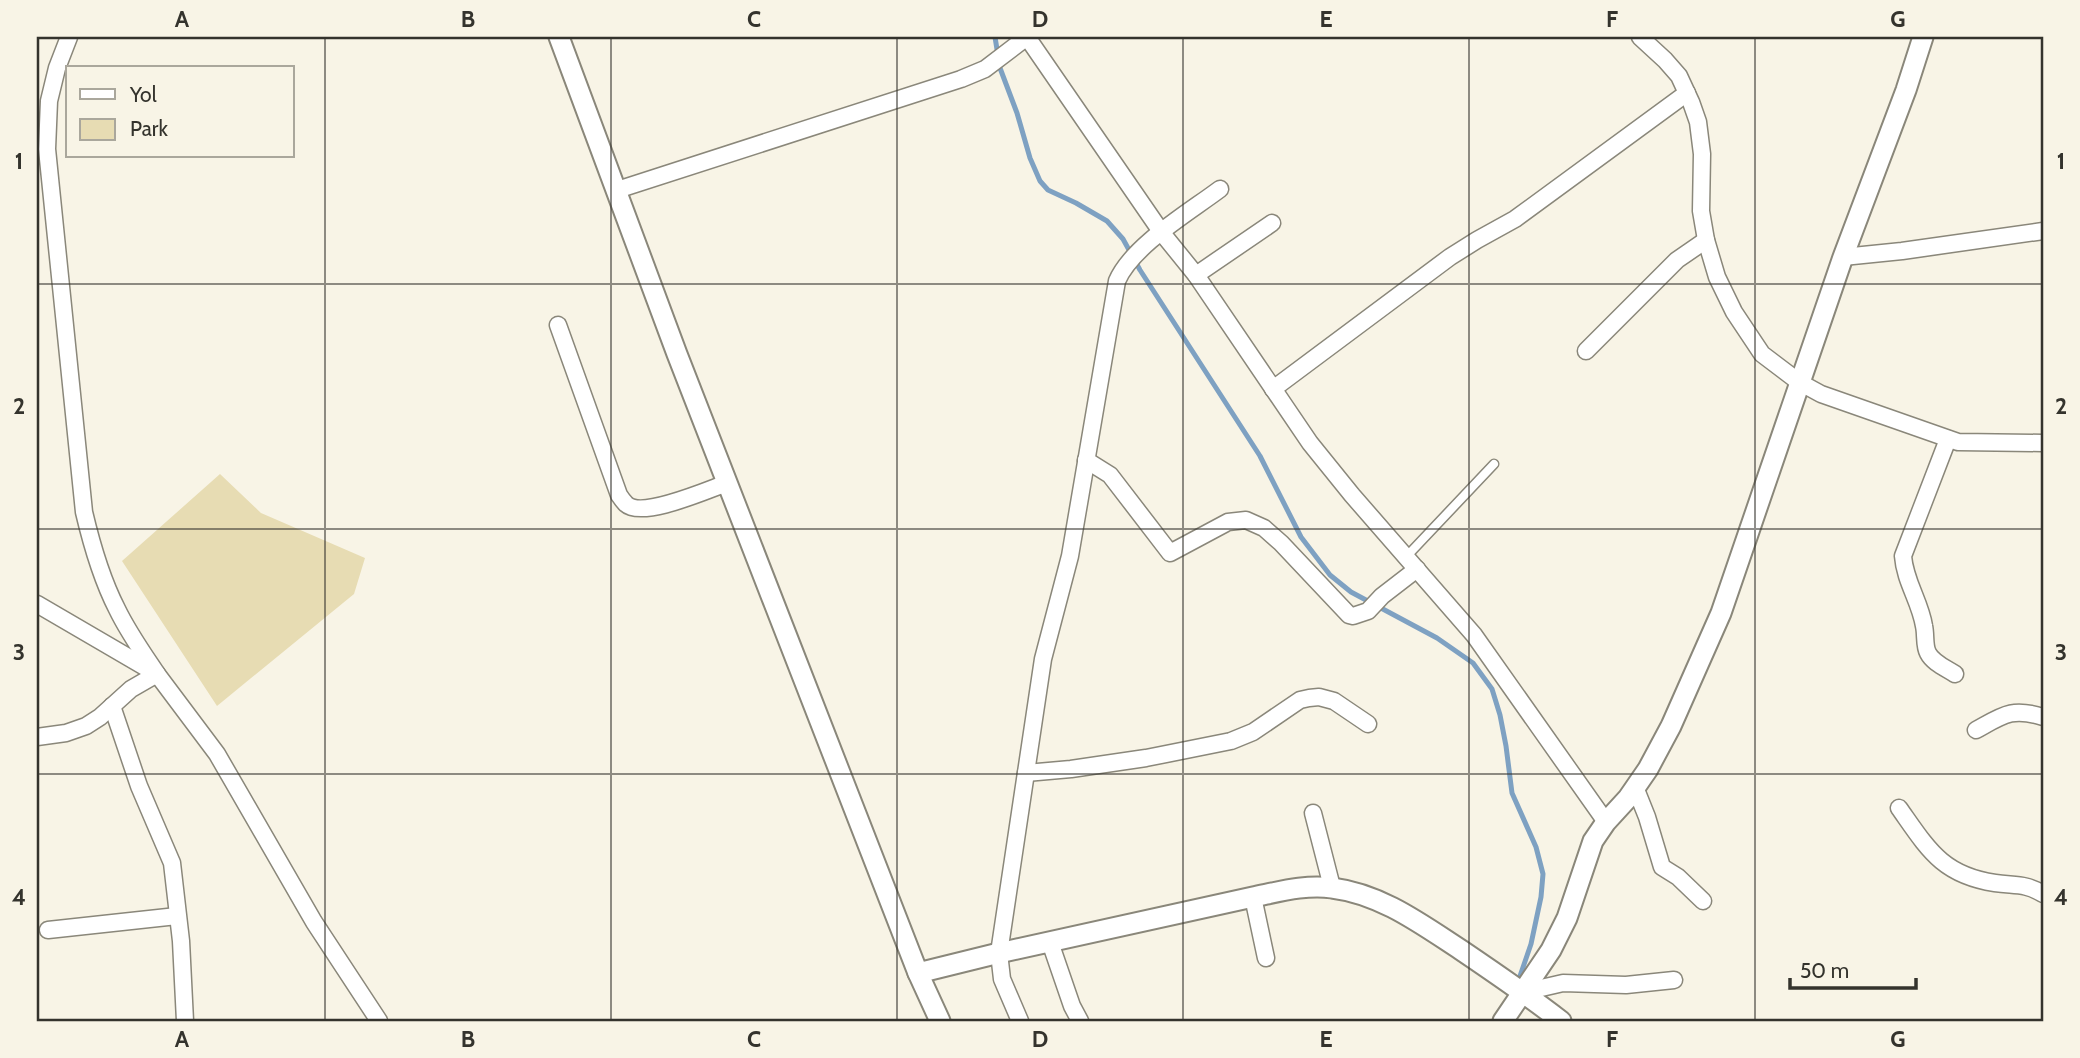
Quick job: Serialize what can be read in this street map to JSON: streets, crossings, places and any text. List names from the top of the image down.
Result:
{
  "legend": ["Yol", "Park"],
  "scale_bar": "50 m",
  "grid": {
    "columns": [
      "A",
      "B",
      "C",
      "D",
      "E",
      "F",
      "G"
    ],
    "rows": [
      "1",
      "2",
      "3",
      "4"
    ]
  }
}
